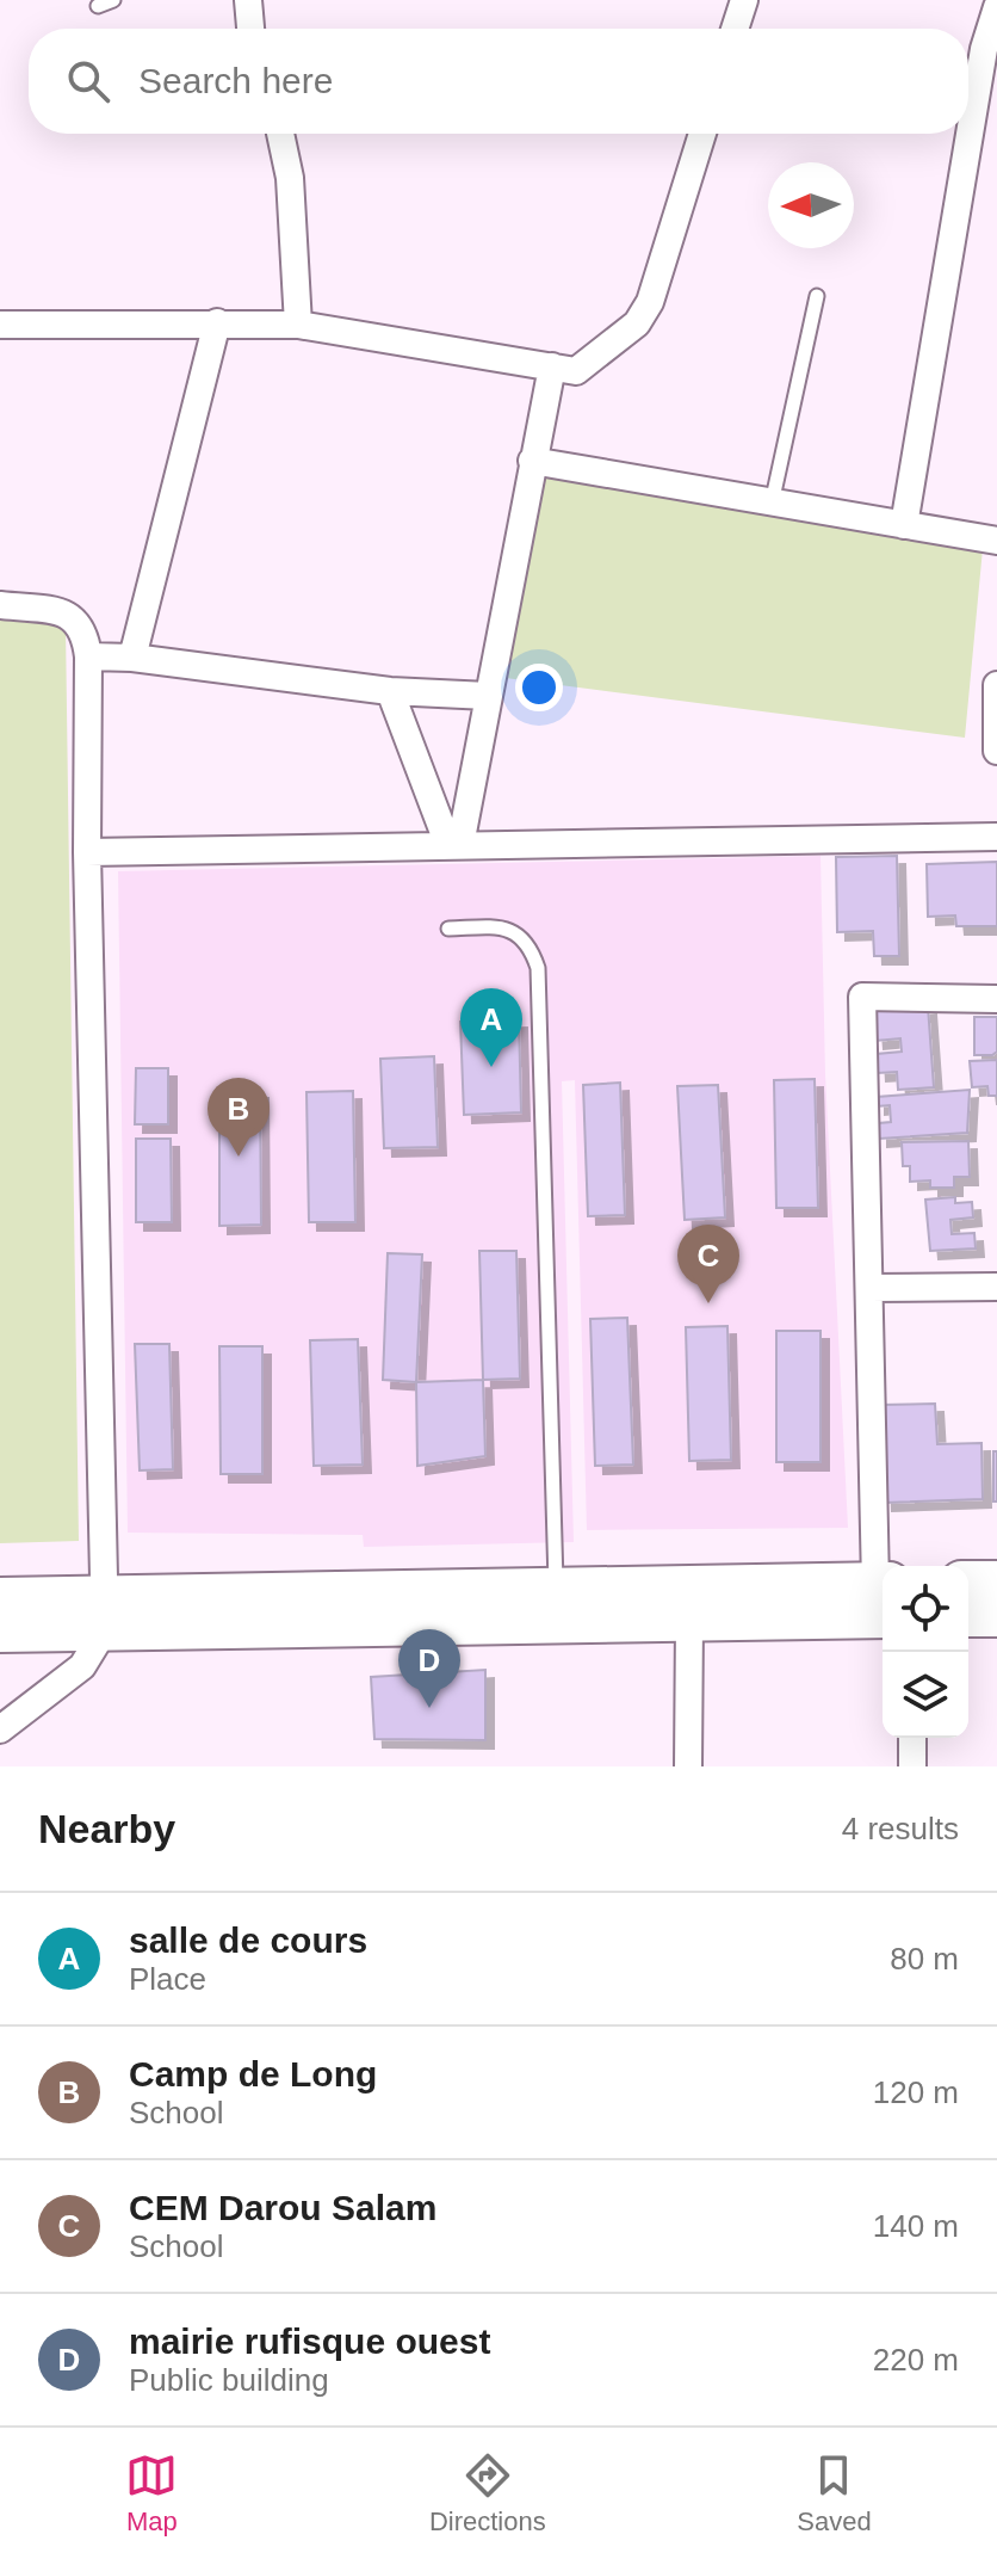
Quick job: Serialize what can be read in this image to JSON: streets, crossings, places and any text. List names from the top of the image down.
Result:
{
  "north": "left",
  "page": {
    "search": "Search here",
    "pins": [
      "A",
      "B",
      "C",
      "D"
    ],
    "heading": ["Nearby", "4 results"],
    "list": [
      {
        "mark": "A",
        "name": "salle de cours",
        "note": "Place",
        "value": "80 m"
      },
      {
        "mark": "B",
        "name": "Camp de Long",
        "note": "School",
        "value": "120 m"
      },
      {
        "mark": "C",
        "name": "CEM Darou Salam",
        "note": "School",
        "value": "140 m"
      },
      {
        "mark": "D",
        "name": "mairie rufisque ouest",
        "note": "Public building",
        "value": "220 m"
      }
    ],
    "nav": ["Map", "Directions", "Saved"]
  }
}
